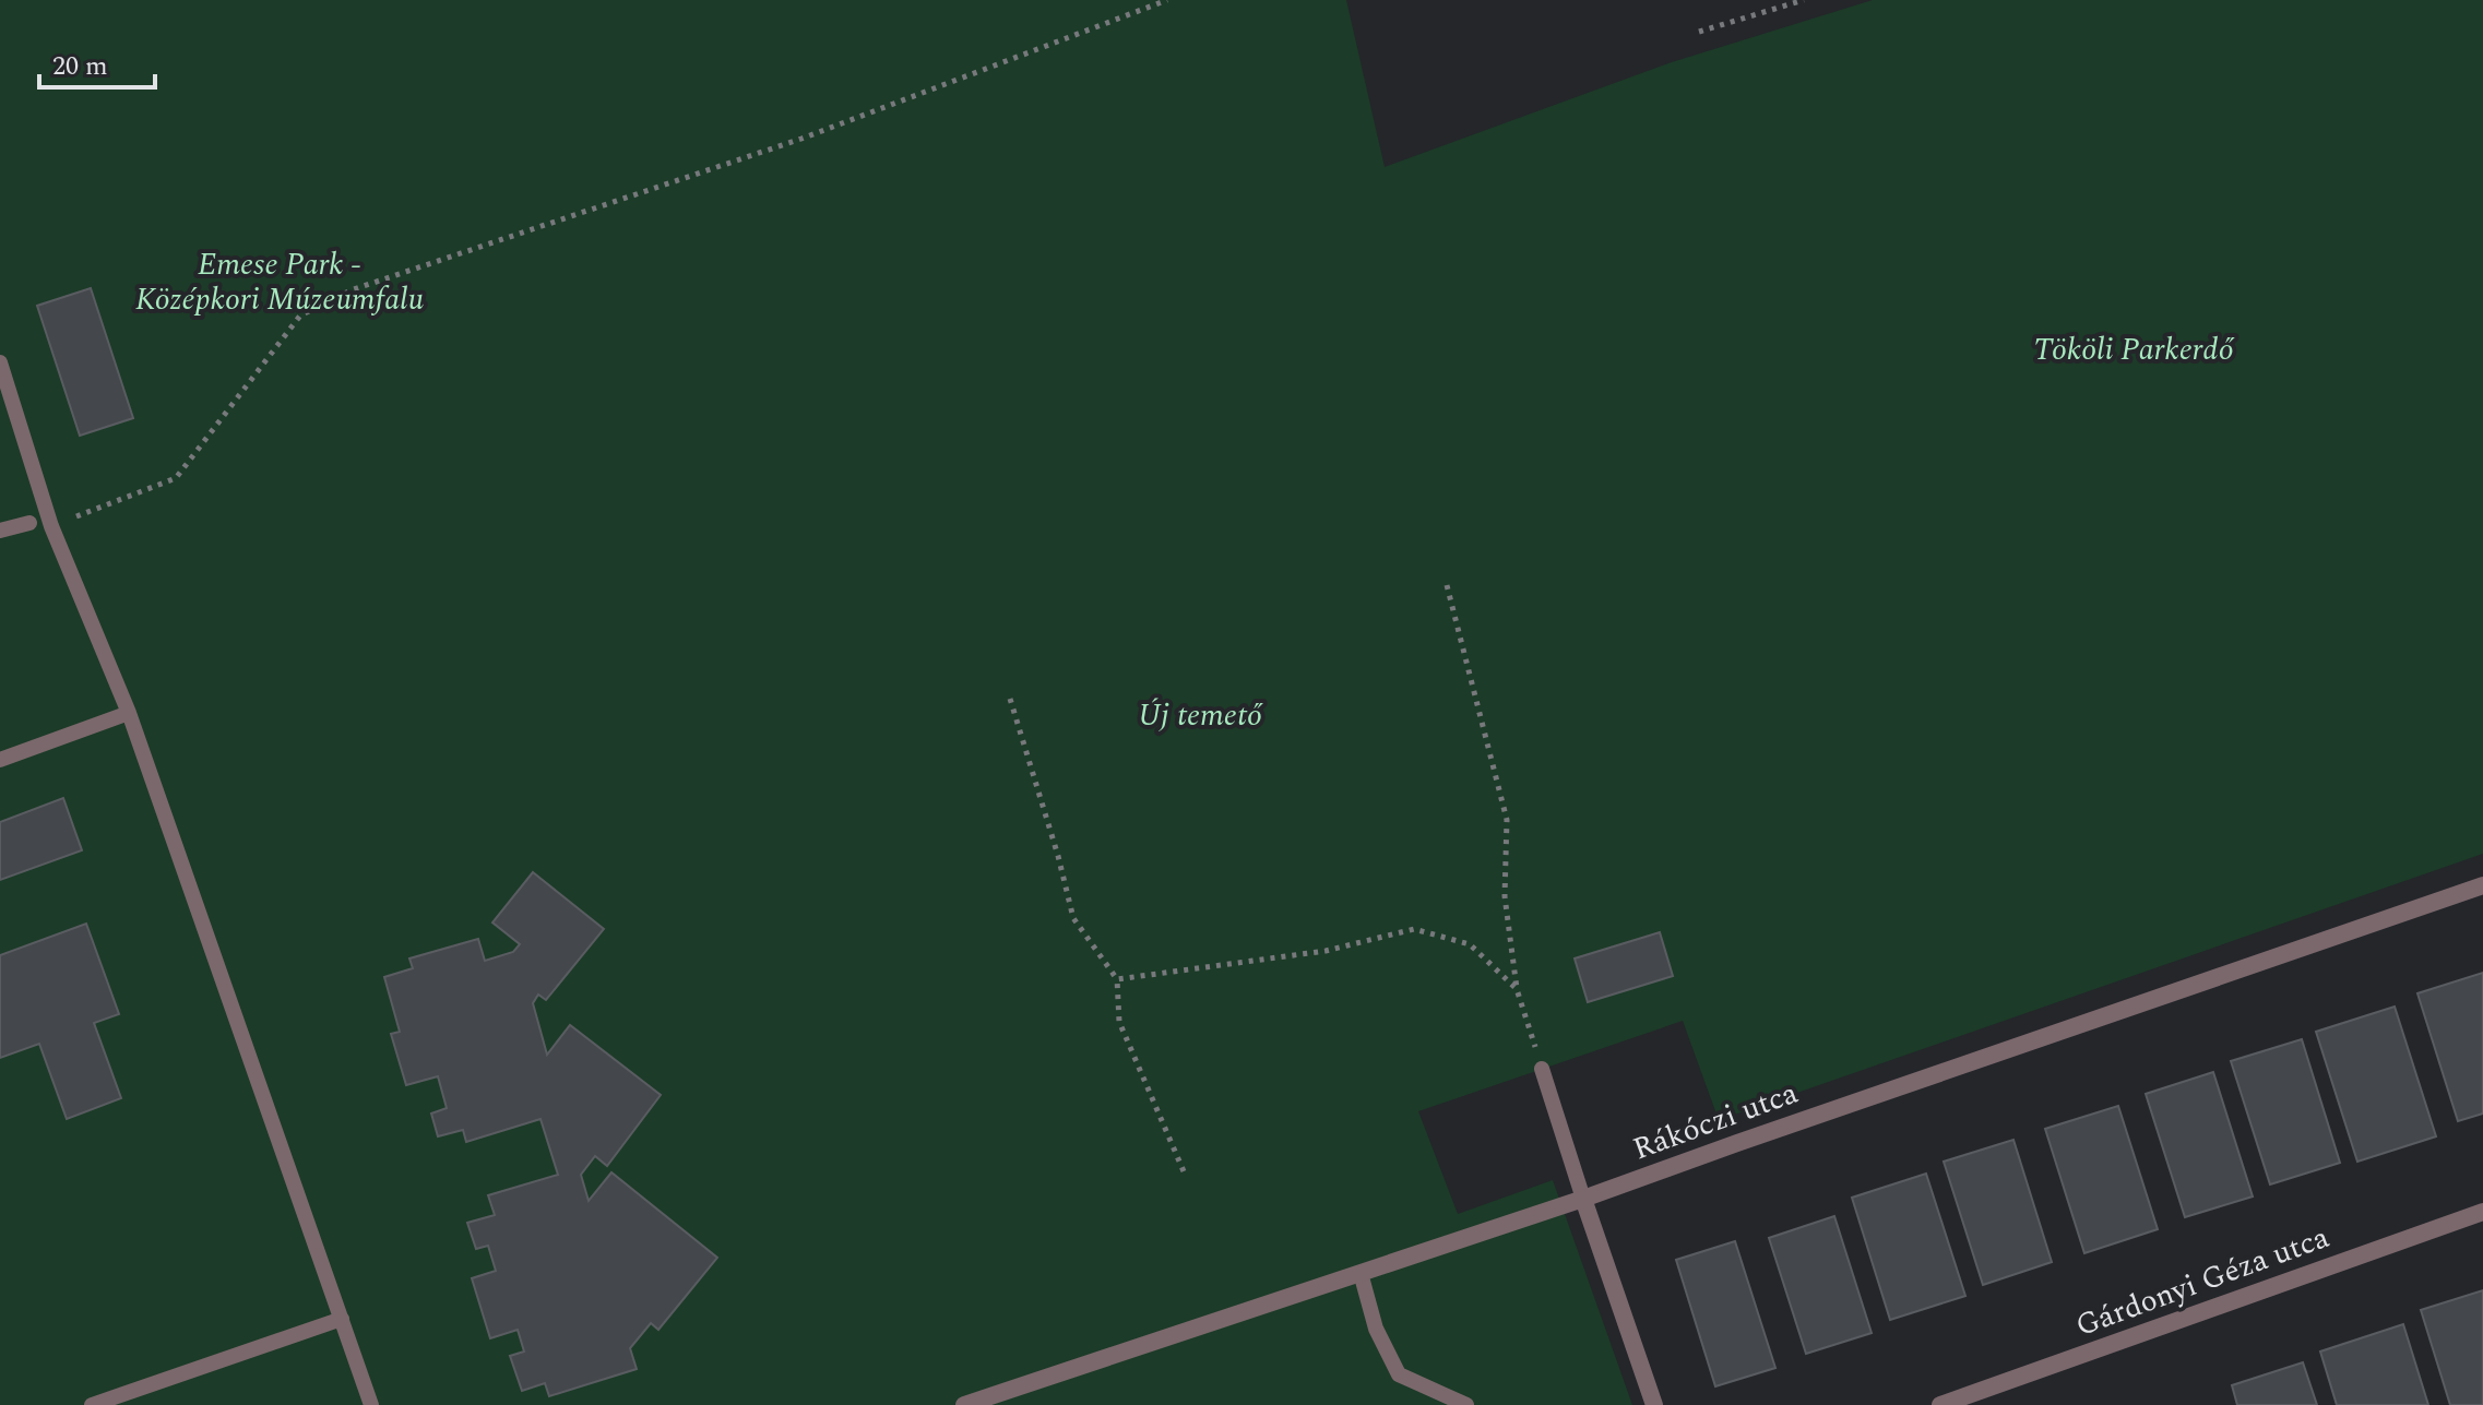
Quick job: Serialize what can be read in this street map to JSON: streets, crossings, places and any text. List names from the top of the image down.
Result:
{
  "streets": {
    "street": ["Rákóczi utca", "Gárdonyi Géza utca"]
  },
  "parks": ["Emese Park - Középkori Múzeumfalu", "Tököli Parkerdő", "Új temető"],
  "scale_bar": "20 m"
}
